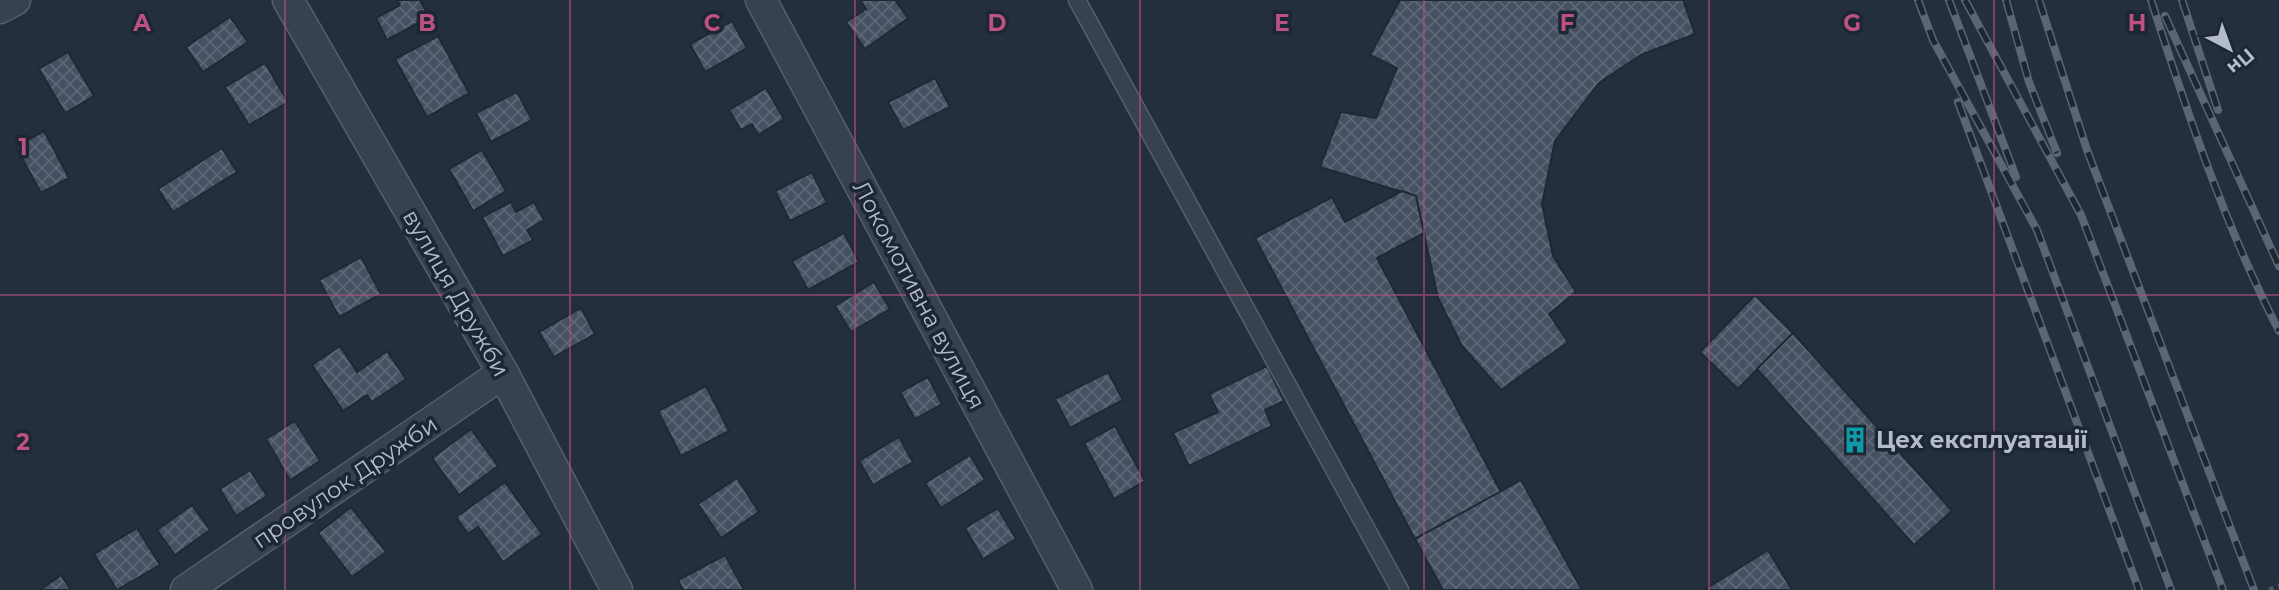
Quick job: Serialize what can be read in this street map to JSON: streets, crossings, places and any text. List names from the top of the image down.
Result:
{
  "streets": {
    "street": ["вулиця Дружби", "Локомотивна вулиця", "провулок Дружби"]
  },
  "crossings": [
    ["вулиця Дружби", "провулок Дружби"]
  ],
  "places": {
    "building": ["Цех експлуатації"]
  },
  "north": "bottom right",
  "grid": {
    "columns": [
      "A",
      "B",
      "C",
      "D",
      "E",
      "F",
      "G",
      "H"
    ],
    "rows": ["1", "2"]
  }
}
